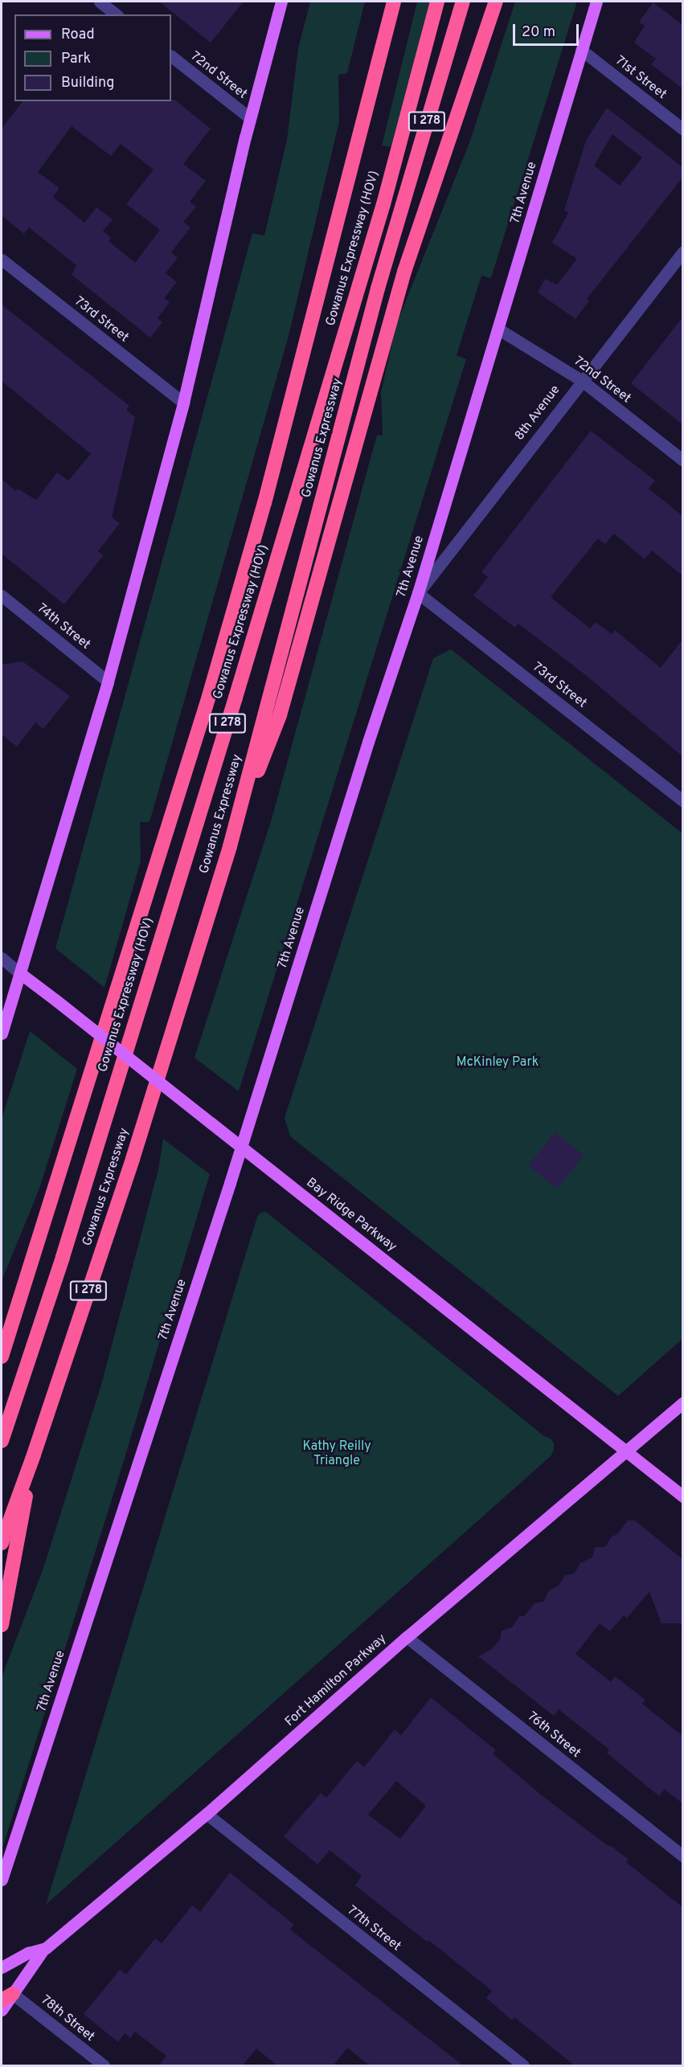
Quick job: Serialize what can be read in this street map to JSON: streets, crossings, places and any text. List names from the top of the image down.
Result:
{
  "streets": {
    "highway": ["I 278", "Gowanus Expressway (HOV)", "Gowanus Expressway"],
    "main road": ["7th Avenue", "Bay Ridge Parkway", "Fort Hamilton Parkway"],
    "street": [
      "72nd Street",
      "71st Street",
      "73rd Street",
      "8th Avenue",
      "74th Street",
      "76th Street",
      "77th Street",
      "78th Street"
    ]
  },
  "crossings": [
    ["72nd Street", "7th Avenue"],
    ["72nd Street", "8th Avenue"],
    ["71st Street", "7th Avenue"],
    ["7th Avenue", "73rd Street"],
    ["7th Avenue", "8th Avenue"],
    ["7th Avenue", "Bay Ridge Parkway"],
    ["73rd Street", "8th Avenue"],
    ["Bay Ridge Parkway", "Fort Hamilton Parkway"],
    ["Fort Hamilton Parkway", "76th Street"],
    ["Fort Hamilton Parkway", "77th Street"]
  ],
  "parks": ["McKinley Park", "Kathy Reilly Triangle"],
  "legend": ["Road", "Park", "Building"],
  "scale_bar": "20 m"
}
